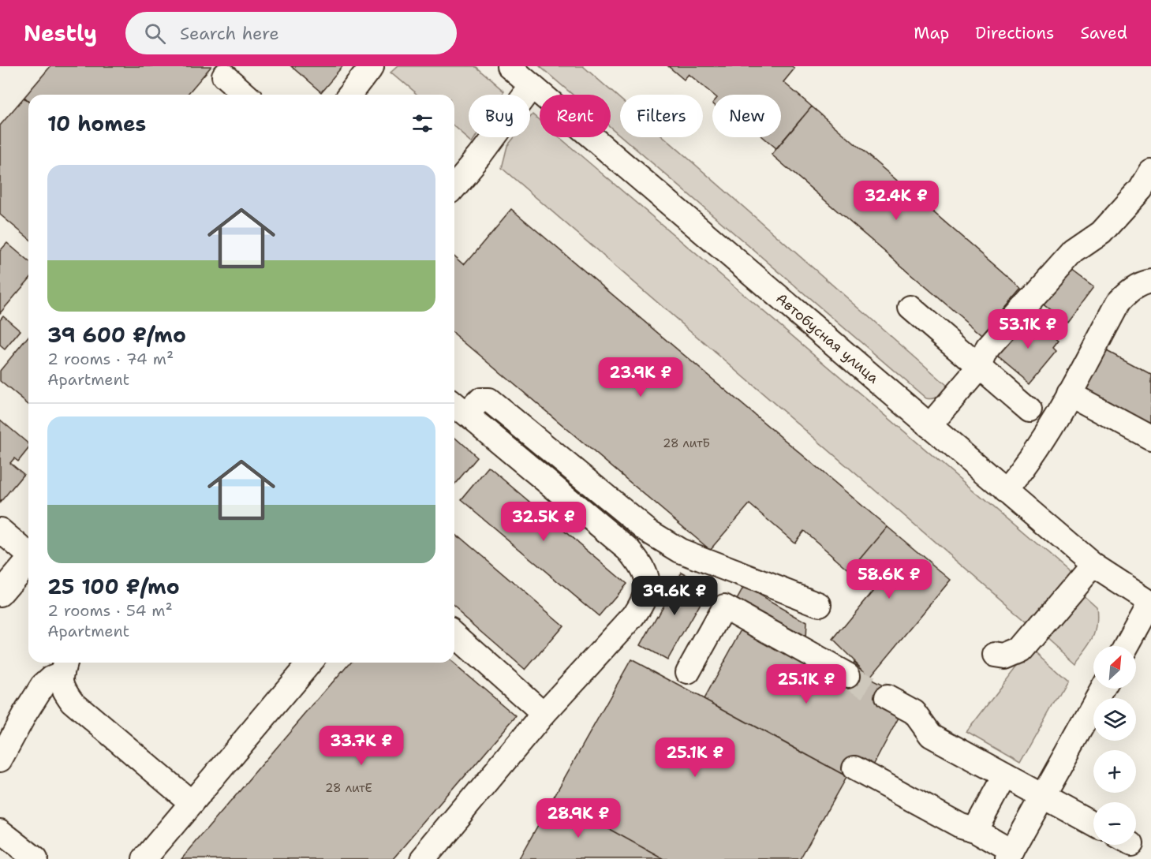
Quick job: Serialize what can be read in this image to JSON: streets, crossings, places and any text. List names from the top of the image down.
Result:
{
  "streets": {
    "street": ["Автобусная улица"]
  },
  "house_numbers": ["28 литБ", "28 литЕ"],
  "north": "top right",
  "page": {
    "header": "Nestly",
    "search": "Search here",
    "nav": ["Map", "Directions", "Saved"],
    "chip": [
      "Buy",
      "Rent",
      "Filters",
      "New"
    ],
    "heading": "10 homes",
    "list": [
      {
        "name": "39 600 ₽/mo",
        "note": "2 rooms · 74 m² · Apartment"
      },
      {
        "name": "25 100 ₽/mo",
        "note": "2 rooms · 54 m² · Apartment"
      }
    ],
    "price": [
      "32.4K ₽",
      "53.1K ₽",
      "23.9K ₽",
      "32.5K ₽",
      "58.6K ₽",
      "39.6K ₽",
      "25.1K ₽",
      "33.7K ₽",
      "25.1K ₽",
      "28.9K ₽"
    ],
    "map_buttons": ["+", "−"]
  }
}
